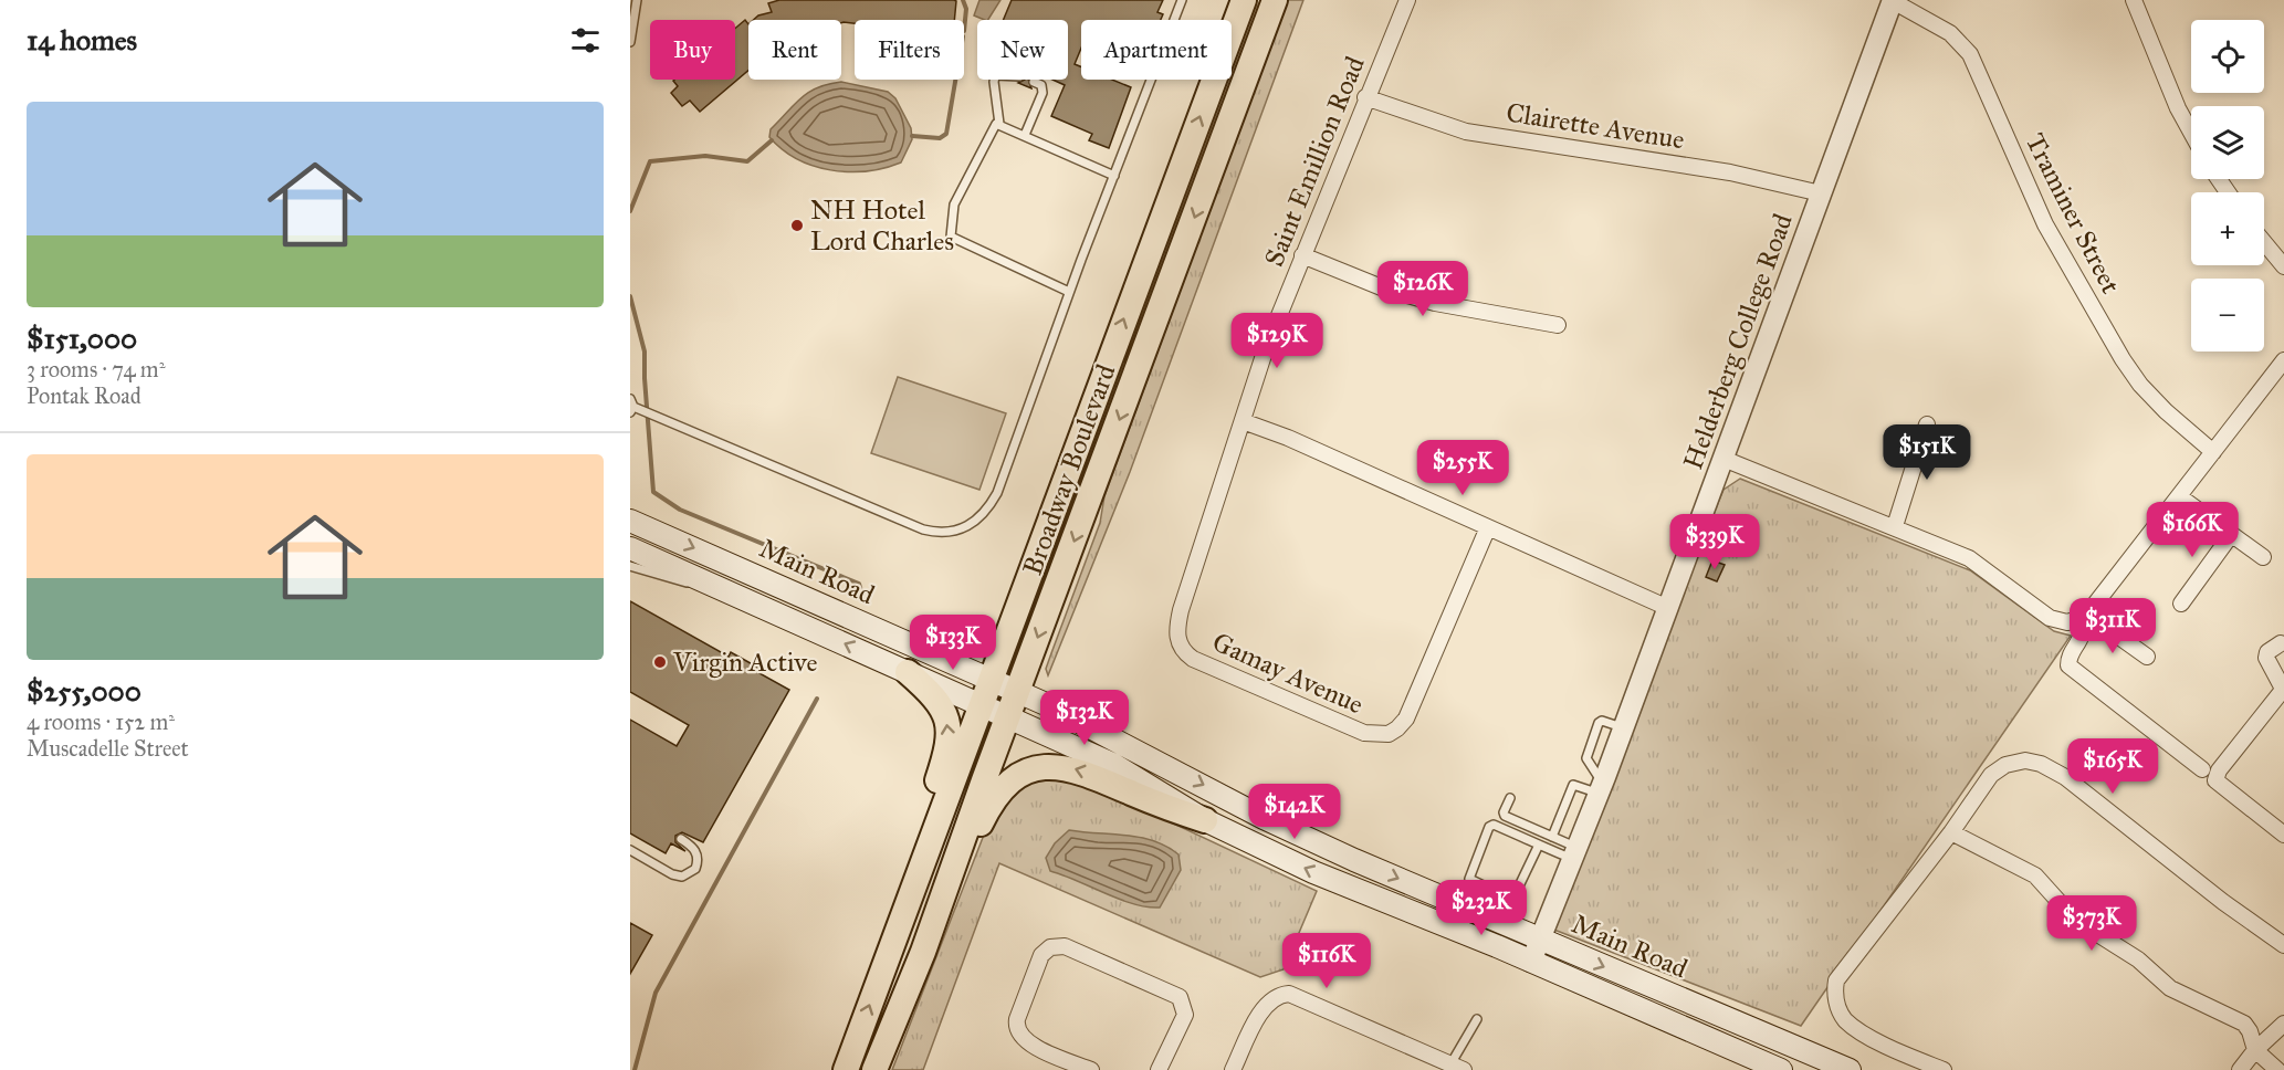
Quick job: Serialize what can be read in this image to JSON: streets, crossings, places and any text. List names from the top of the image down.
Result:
{
  "streets": {
    "main road": ["Broadway Boulevard", "Main Road"],
    "street": [
      "Clairette Avenue",
      "Saint Emillion Road",
      "Traminer Street",
      "Helderberg College Road",
      "Gamay Avenue"
    ]
  },
  "crossings": [
    ["Clairette Avenue", "Saint Emillion Road"],
    ["Clairette Avenue", "Helderberg College Road"],
    ["Saint Emillion Road", "Gamay Avenue"],
    ["Traminer Street", "Helderberg College Road"],
    ["Helderberg College Road", "Main Road"],
    ["Broadway Boulevard", "Main Road"]
  ],
  "places": ["NH Hotel Lord Charles", "Virgin Active"],
  "page": {
    "heading": "14 homes",
    "map_buttons": ["+", "−"],
    "chip": [
      "Buy",
      "Rent",
      "Filters",
      "New",
      "Apartment"
    ],
    "list": [
      {
        "name": "$151,000",
        "note": "3 rooms · 74 m² · Pontak Road"
      },
      {
        "name": "$255,000",
        "note": "4 rooms · 152 m² · Muscadelle Street"
      }
    ],
    "price": [
      "$126K",
      "$129K",
      "$151K",
      "$255K",
      "$166K",
      "$339K",
      "$311K",
      "$133K",
      "$132K",
      "$165K",
      "$142K",
      "$232K",
      "$373K",
      "$116K"
    ]
  }
}
